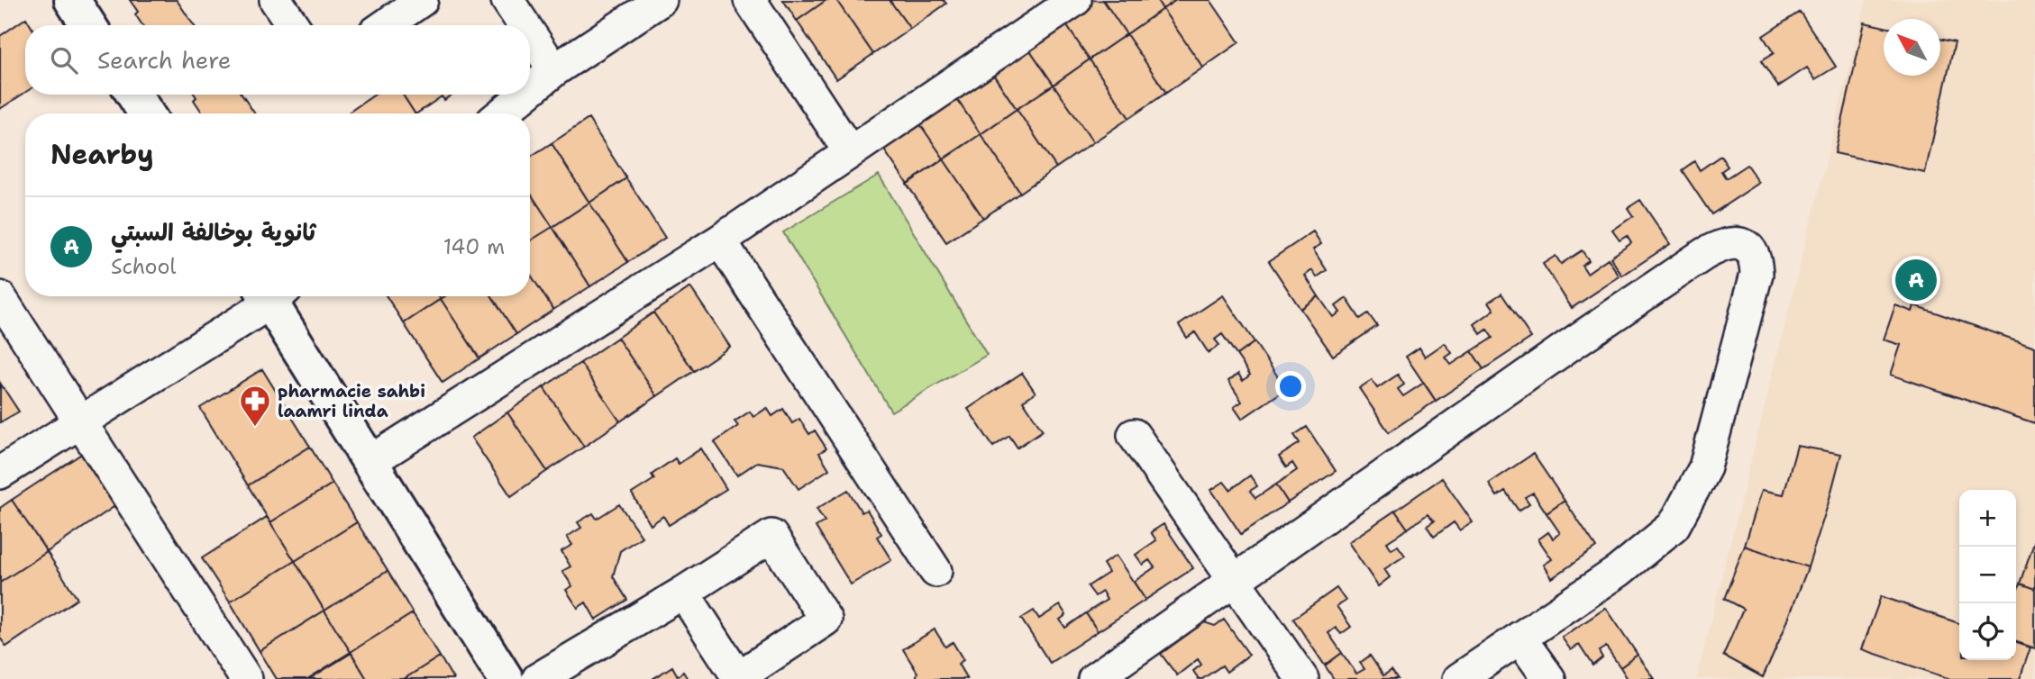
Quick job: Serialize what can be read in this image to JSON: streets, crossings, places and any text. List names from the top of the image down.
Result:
{
  "places": {
    "pharmacy": ["pharmacie sahbi laamri linda"]
  },
  "north": "top left",
  "page": {
    "search": "Search here",
    "heading": "Nearby",
    "list": [
      {
        "mark": "A",
        "name": "ثانوية بوخالفة السبتي",
        "note": "School",
        "value": "140 m"
      }
    ],
    "pins": "A",
    "map_buttons": ["+", "−"]
  }
}
